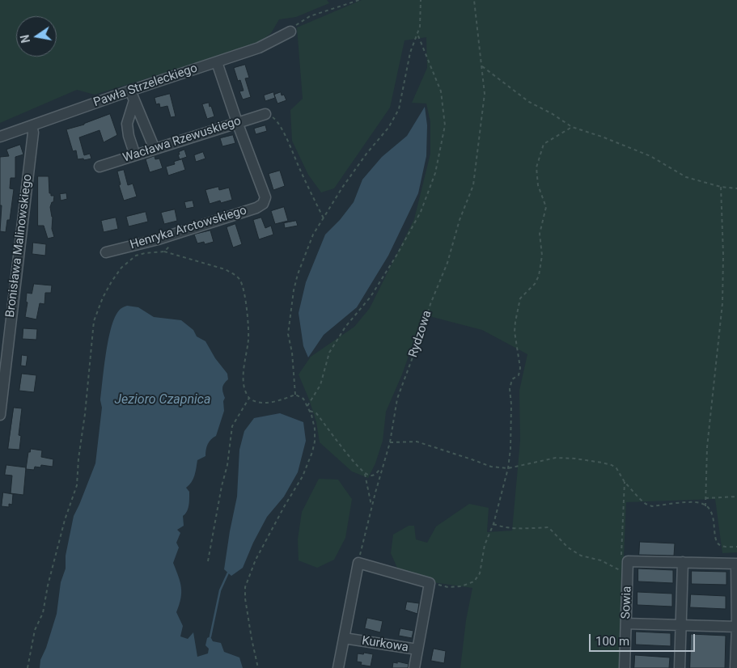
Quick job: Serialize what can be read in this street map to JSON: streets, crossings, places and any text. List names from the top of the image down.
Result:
{
  "streets": {
    "street": [
      "Pawła Strzeleckiego",
      "Wacława Rzewuskiego",
      "Henryka Arctowskiego",
      "Bronisława Malinowskiego",
      "Sowia",
      "Kurkowa"
    ],
    "path": ["Rydzowa"]
  },
  "crossings": [
    ["Pawła Strzeleckiego", "Bronisława Malinowskiego"],
    ["Wacława Rzewuskiego", "Henryka Arctowskiego"]
  ],
  "water": ["Jezioro Czapnica"],
  "scale_bar": "100 m",
  "north": "left"
}
